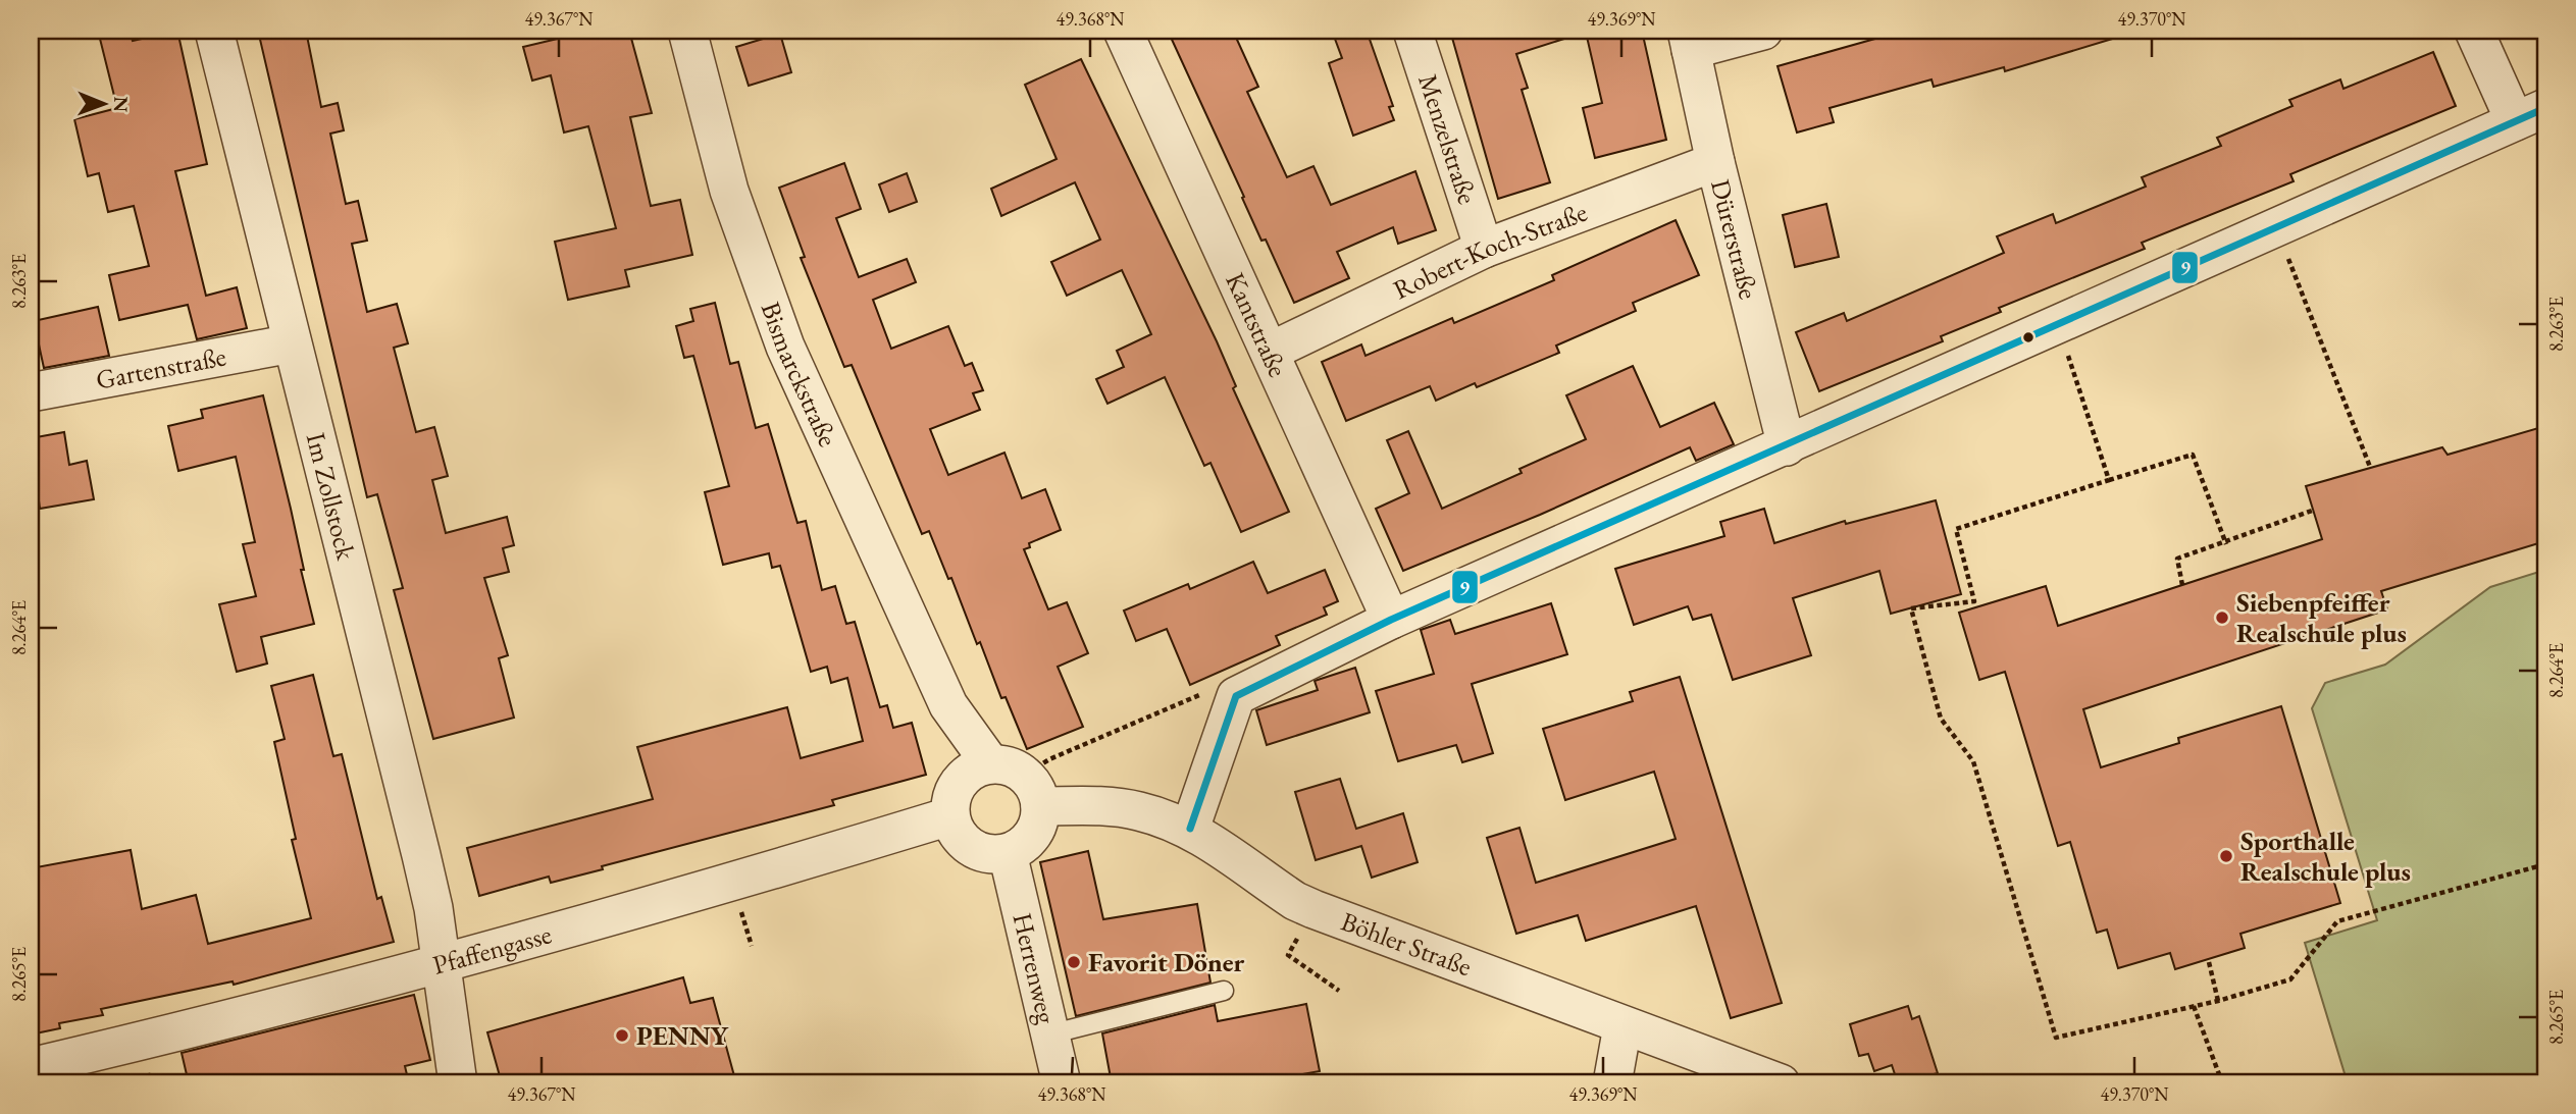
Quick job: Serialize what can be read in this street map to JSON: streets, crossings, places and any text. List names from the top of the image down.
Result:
{
  "streets": {
    "street": [
      "Menzelstraße",
      "Dürerstraße",
      "Robert-Koch-Straße",
      "Kantstraße",
      "Gartenstraße",
      "Bismarckstraße",
      "Im Zollstock",
      "Böhler Straße",
      "Pfaffengasse",
      "Herrenweg"
    ]
  },
  "crossings": [
    ["Menzelstraße", "Robert-Koch-Straße"],
    ["Dürerstraße", "Robert-Koch-Straße"],
    ["Robert-Koch-Straße", "Kantstraße"],
    ["Gartenstraße", "Im Zollstock"],
    ["Bismarckstraße", "Böhler Straße"],
    ["Bismarckstraße", "Pfaffengasse"],
    ["Bismarckstraße", "Herrenweg"],
    ["Im Zollstock", "Pfaffengasse"],
    ["Böhler Straße", "Pfaffengasse"],
    ["Böhler Straße", "Herrenweg"],
    ["Pfaffengasse", "Herrenweg"]
  ],
  "places": [
    "Siebenpfeiffer Realschule plus",
    "Sporthalle Realschule plus",
    "Favorit Döner",
    "PENNY"
  ],
  "lines": ["transit line 9"],
  "north": "right",
  "coordinates": [
    "49.367°N",
    "49.368°N",
    "49.369°N",
    "49.370°N",
    "8.263°E",
    "8.264°E",
    "8.265°E"
  ]
}
